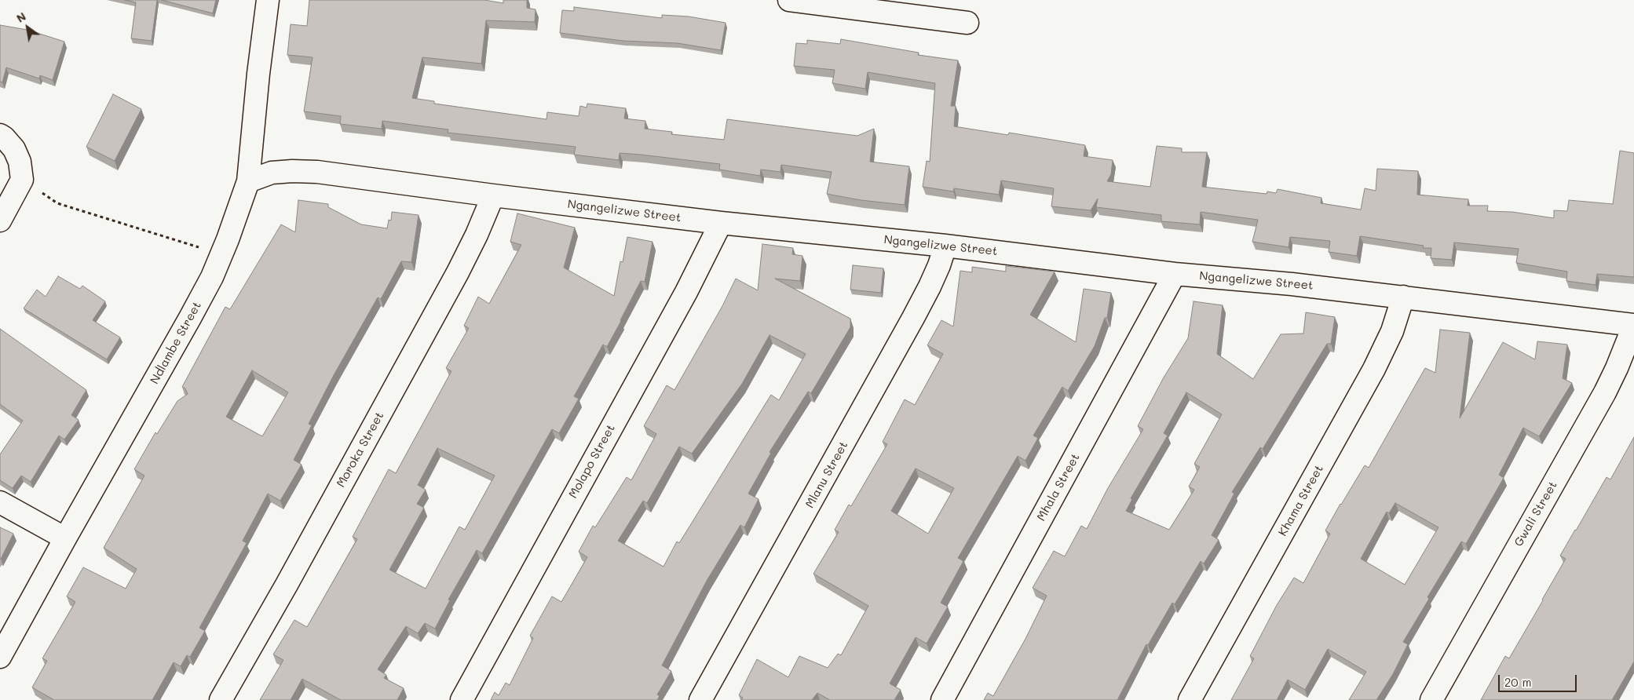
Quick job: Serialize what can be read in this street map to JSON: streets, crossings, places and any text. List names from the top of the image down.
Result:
{
  "streets": {
    "street": [
      "Ngangelizwe Street",
      "Ndlambe Street",
      "Moroka Street",
      "Molapo Street",
      "Mlanu Street",
      "Mhala Street",
      "Khama Street",
      "Gwali Street"
    ]
  },
  "crossings": [
    ["Ngangelizwe Street", "Ndlambe Street"],
    ["Ngangelizwe Street", "Moroka Street"],
    ["Ngangelizwe Street", "Molapo Street"],
    ["Ngangelizwe Street", "Mlanu Street"],
    ["Ngangelizwe Street", "Mhala Street"],
    ["Ngangelizwe Street", "Khama Street"],
    ["Ngangelizwe Street", "Gwali Street"]
  ],
  "scale_bar": "20 m",
  "north": "top left"
}
